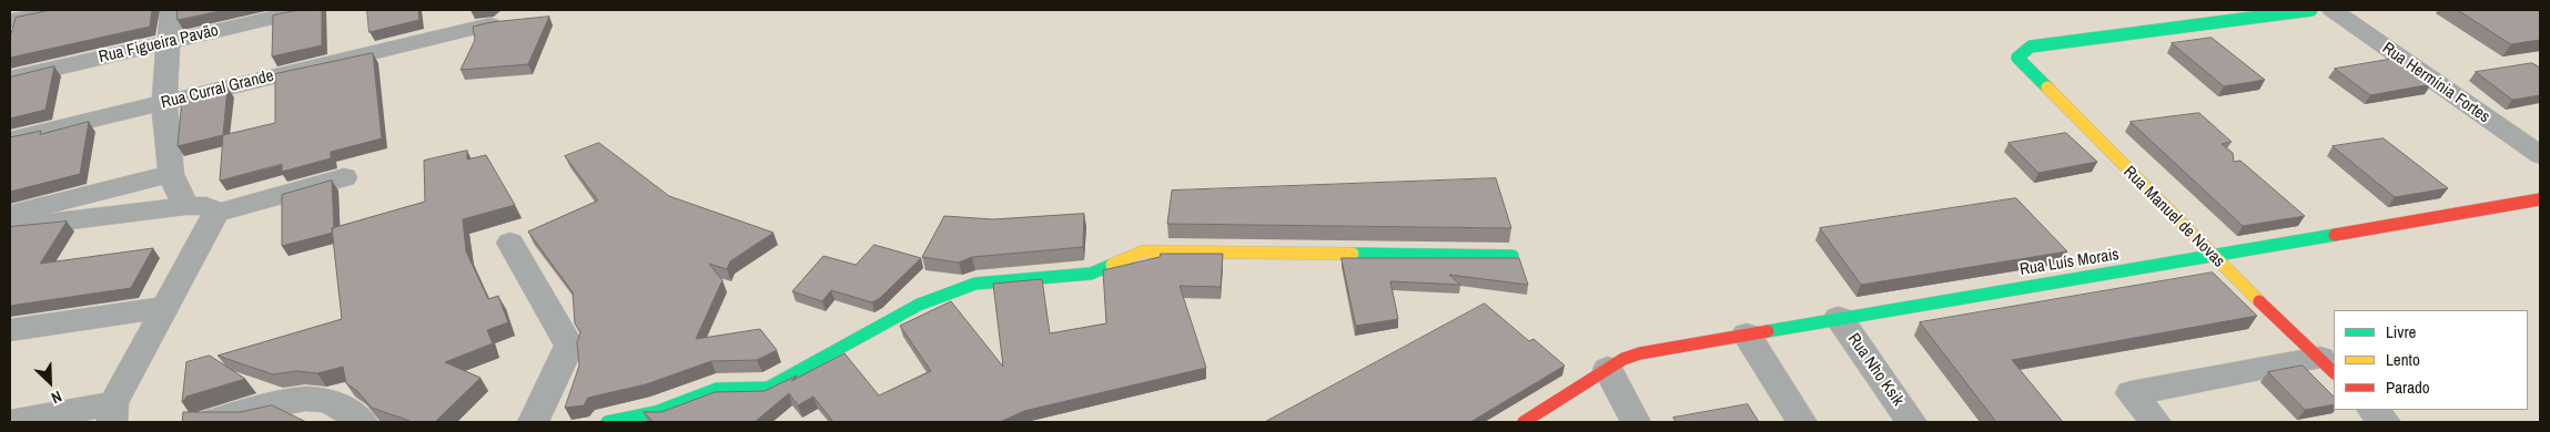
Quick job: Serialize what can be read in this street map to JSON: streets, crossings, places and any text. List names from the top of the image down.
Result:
{
  "streets": {
    "street": [
      "Rua Figueira Pavão",
      "Rua Hermínia Fortes",
      "Rua Curral Grande",
      "Rua Manuel de Novas",
      "Rua Luís Morais",
      "Rua Nho Ksik"
    ]
  },
  "crossings": [
    ["Rua Manuel de Novas", "Rua Luís Morais"],
    ["Rua Luís Morais", "Rua Nho Ksik"]
  ],
  "legend": ["Livre", "Lento", "Parado"],
  "north": "bottom right"
}
